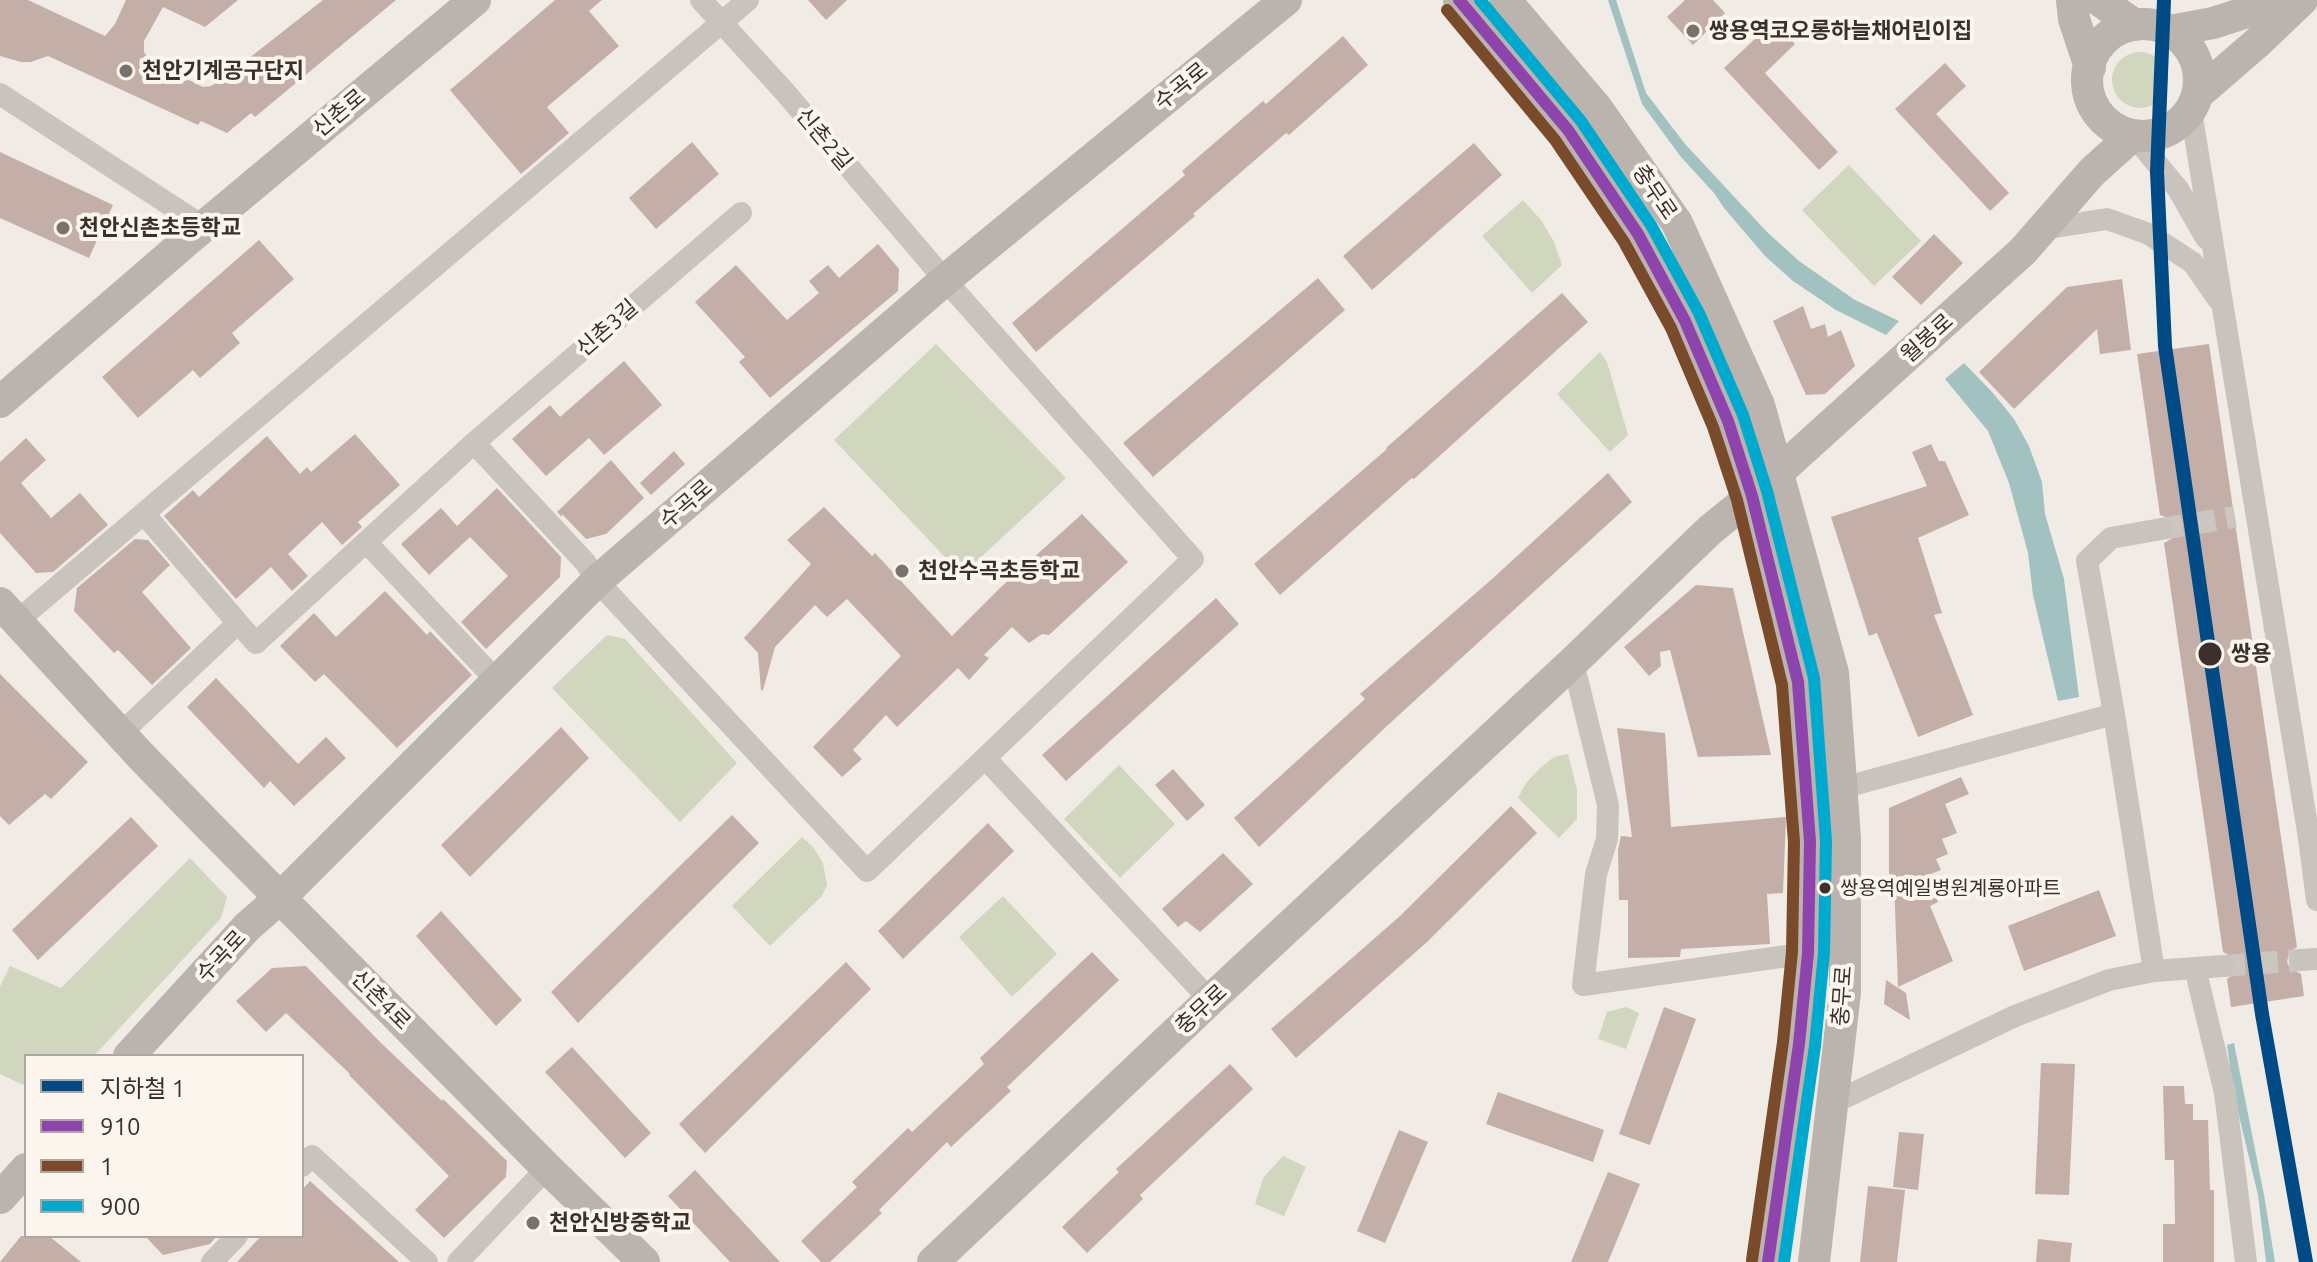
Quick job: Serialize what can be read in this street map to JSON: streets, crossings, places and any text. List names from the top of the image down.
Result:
{
  "streets": {
    "street": [
      "수곡로",
      "신촌로",
      "신촌2길",
      "충무로",
      "신촌3길",
      "월봉로",
      "신촌4로"
    ]
  },
  "crossings": [
    ["수곡로", "신촌2길"],
    ["수곡로", "신촌4로"],
    ["충무로", "월봉로"]
  ],
  "places": [
    "쌍용역코오롱하늘채어린이집",
    "천안기계공구단지",
    "천안신촌초등학교",
    "천안수곡초등학교",
    "쌍용",
    "쌍용역예일병원계룡아파트",
    "천안신방중학교"
  ],
  "lines": [
    "metro line 1",
    "transit line 910",
    "transit line 900",
    "transit line 1"
  ],
  "legend": [
    "지하철 1",
    "910",
    "1",
    "900"
  ]
}
